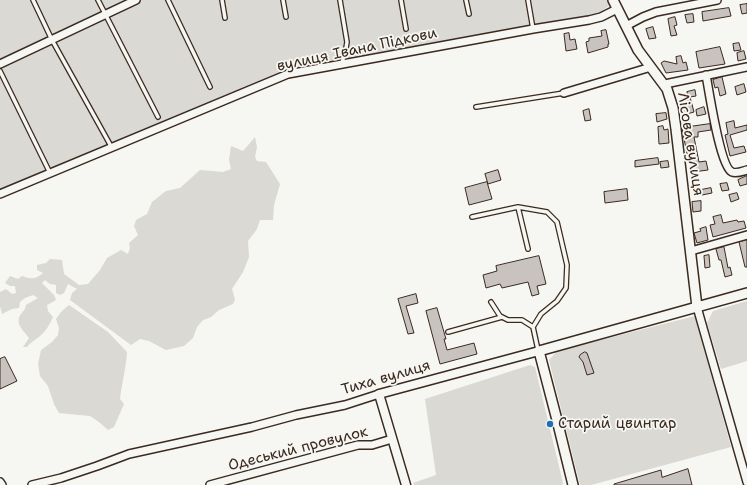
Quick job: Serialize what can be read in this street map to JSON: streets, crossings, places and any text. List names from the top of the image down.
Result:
{
  "streets": {
    "main road": ["Лісова вулиця", "Тиха вулиця"],
    "street": ["вулиця Івана Підкови", "Одеський провулок"]
  },
  "crossings": [
    ["вулиця Івана Підкови", "Лісова вулиця"],
    ["Лісова вулиця", "Тиха вулиця"]
  ],
  "places": ["Старий цвинтар"]
}
